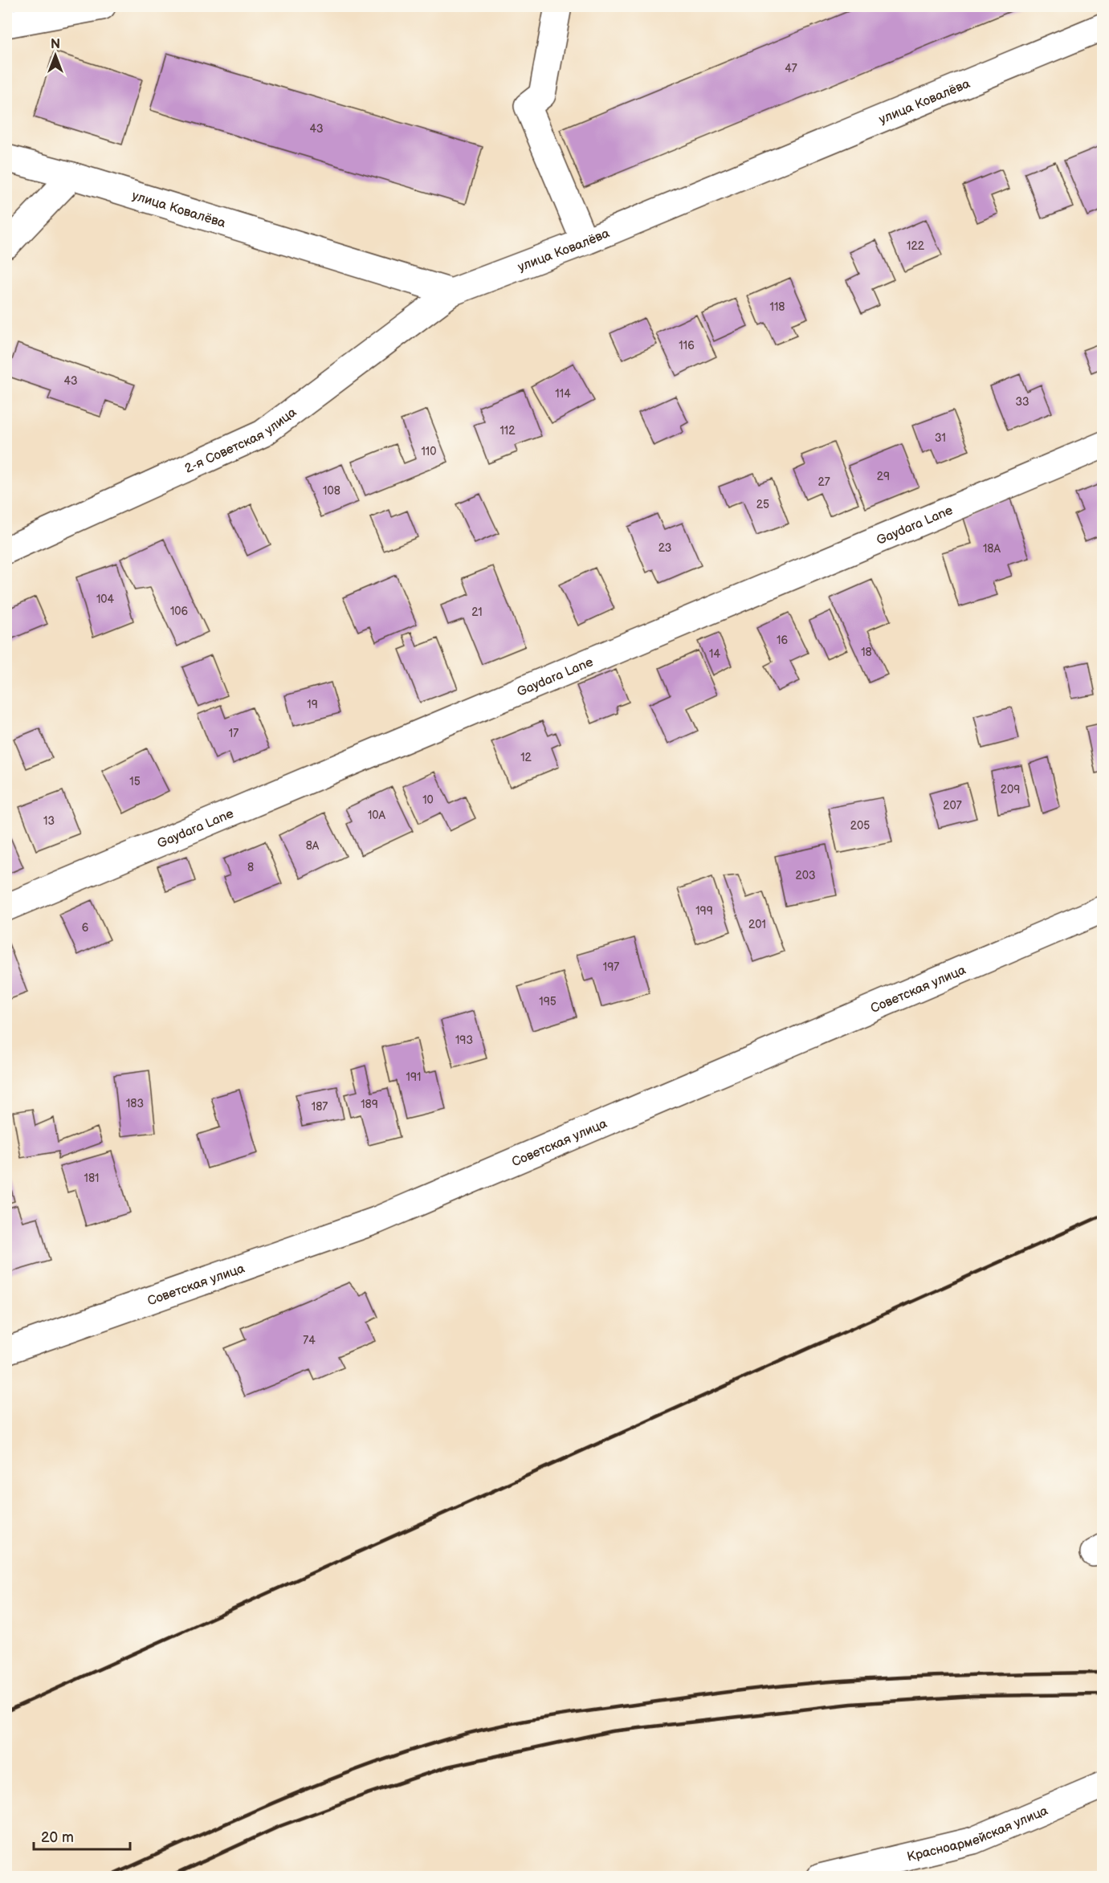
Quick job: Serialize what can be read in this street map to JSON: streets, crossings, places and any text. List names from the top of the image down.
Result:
{
  "streets": {
    "street": [
      "улица Ковалёва",
      "2-я Советская улица",
      "Gaydara Lane",
      "Советская улица",
      "Красноармейская улица"
    ]
  },
  "crossings": [
    ["улица Ковалёва", "2-я Советская улица"]
  ],
  "house_numbers": [
    "47",
    "43",
    "122",
    "118",
    "116",
    "43",
    "114",
    "33",
    "112",
    "31",
    "110",
    "29",
    "27",
    "108",
    "25",
    "23",
    "18А",
    "104",
    "106",
    "21",
    "16",
    "18",
    "14",
    "19",
    "17",
    "12",
    "15",
    "209",
    "10",
    "207",
    "10А",
    "13",
    "205",
    "8А",
    "8",
    "203",
    "199",
    "201",
    "6",
    "197",
    "195",
    "193",
    "191",
    "183",
    "189",
    "187",
    "181",
    "74"
  ],
  "scale_bar": "20 m",
  "north": "top"
}
